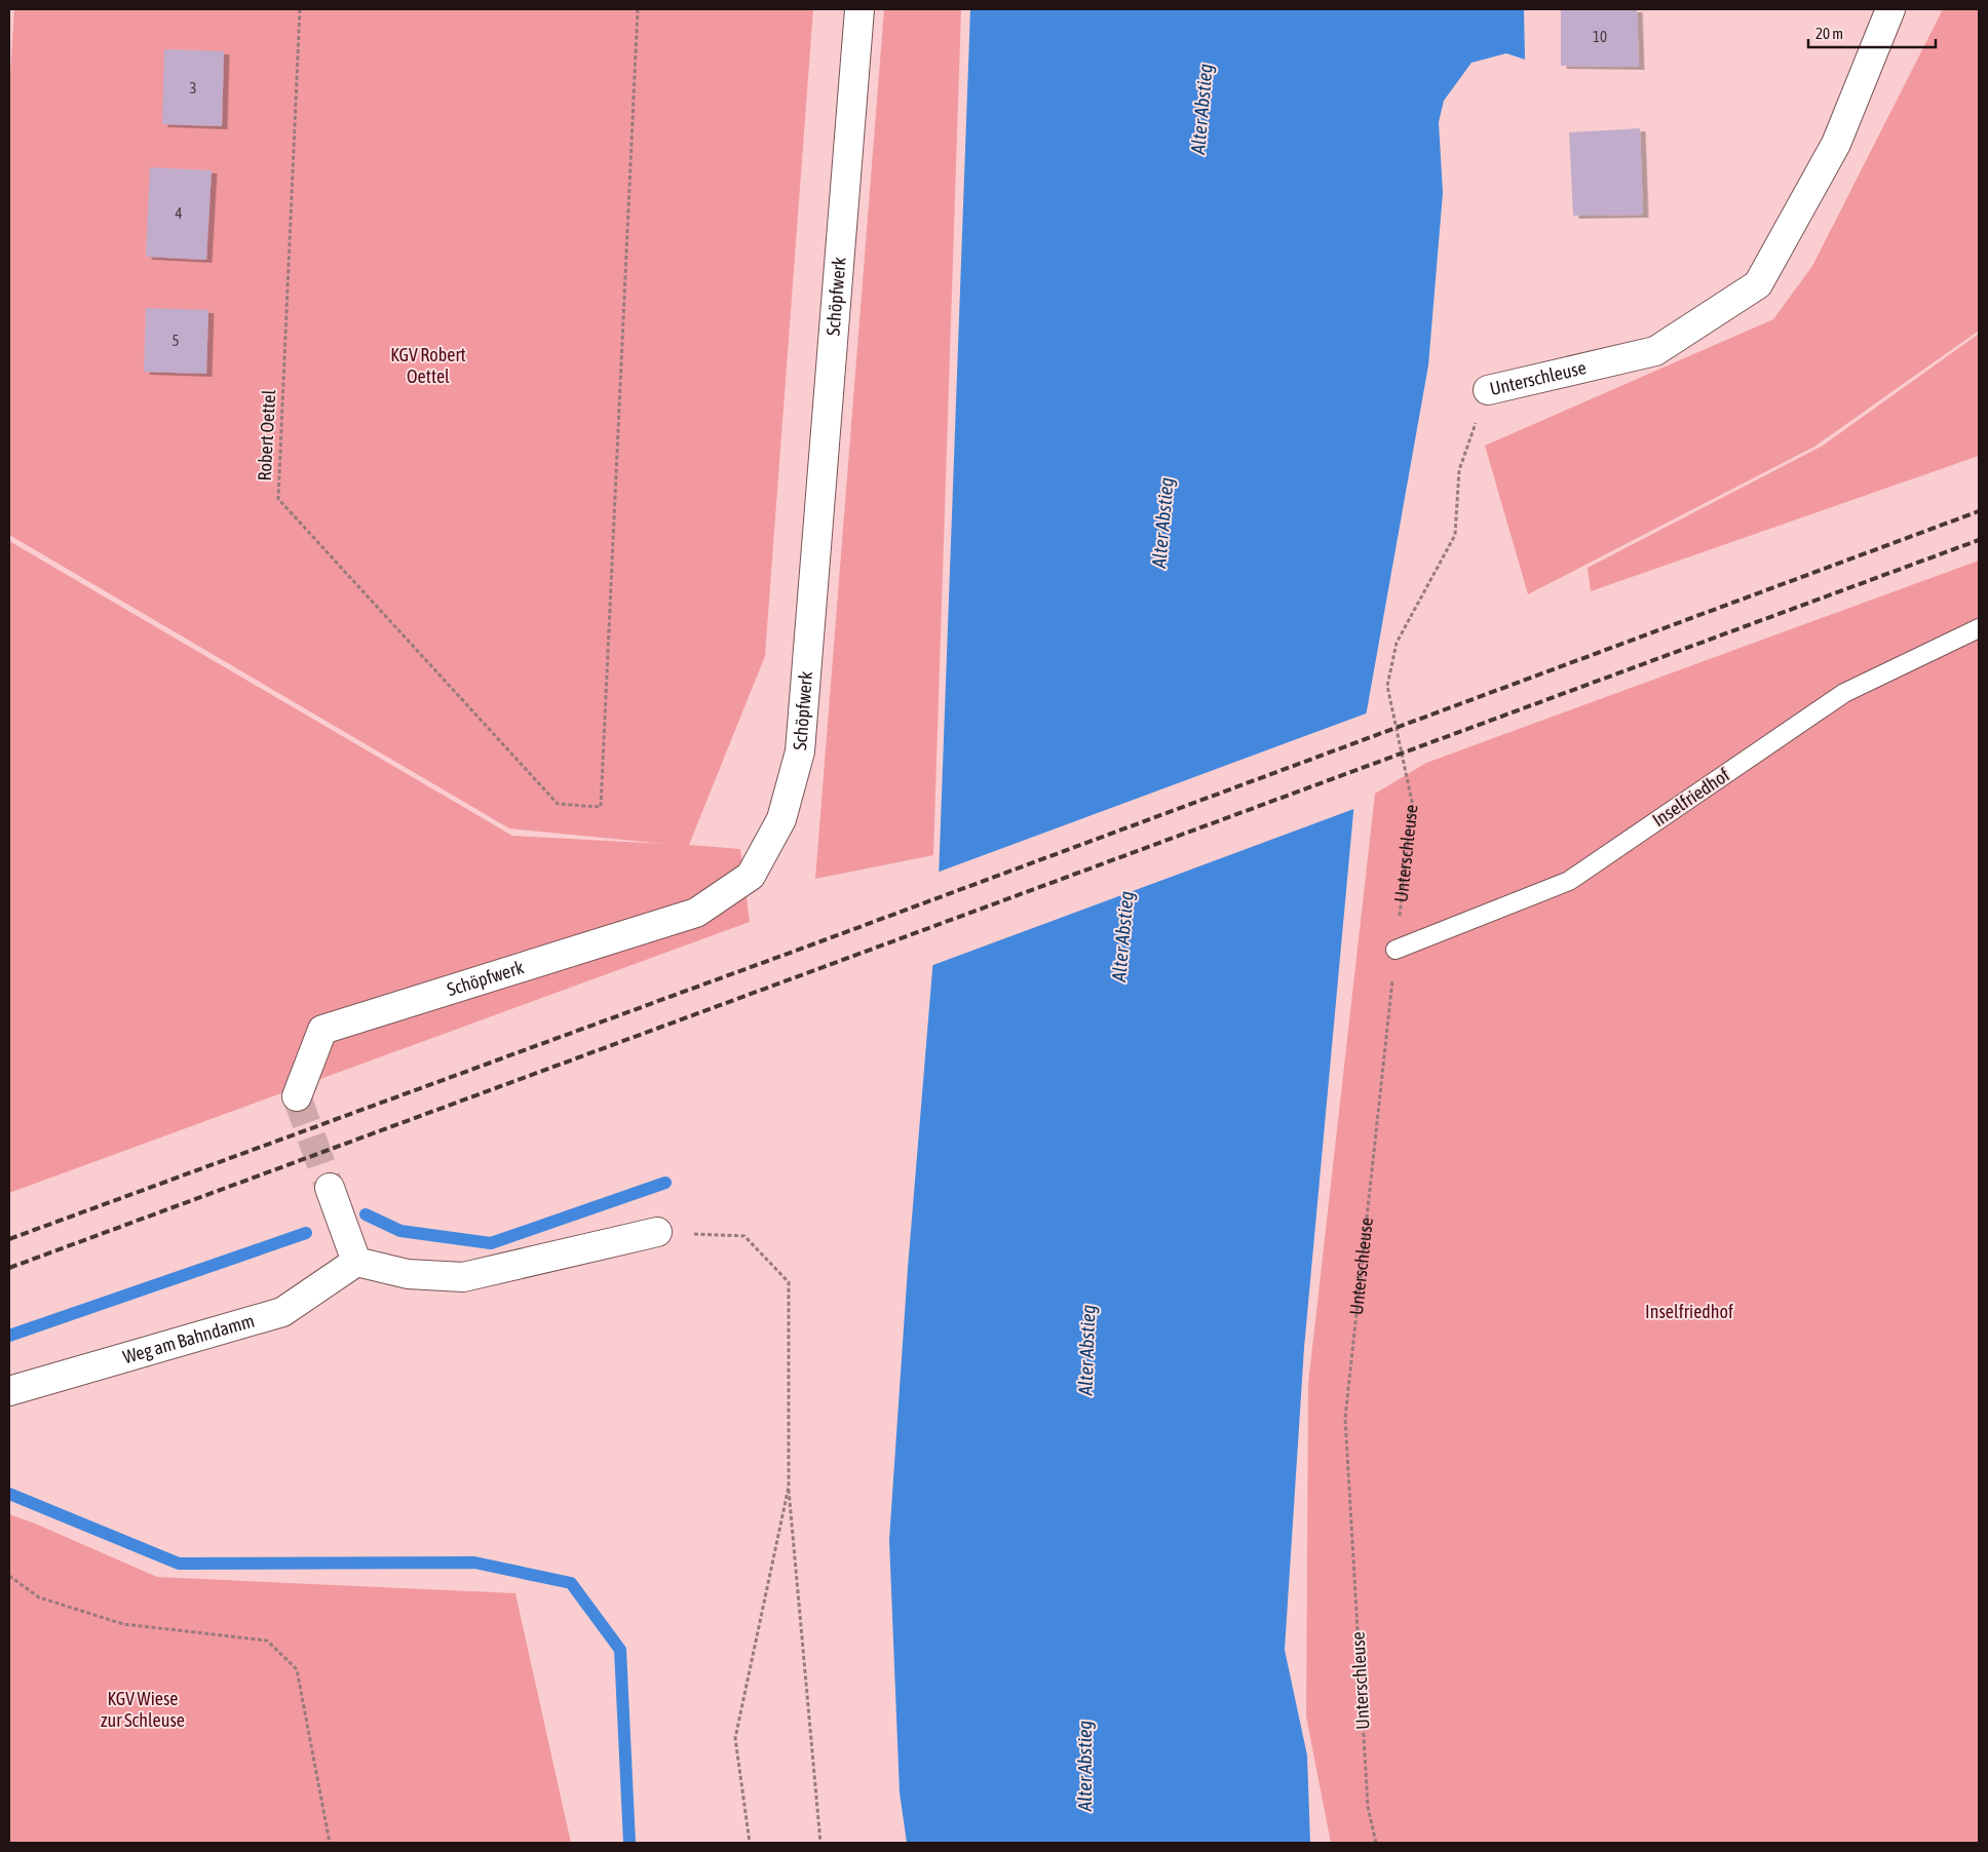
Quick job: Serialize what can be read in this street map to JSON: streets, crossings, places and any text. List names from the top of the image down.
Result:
{
  "streets": {
    "street": ["Schöpfwerk", "Unterschleuse", "Weg am Bahndamm"],
    "lane": ["Inselfriedhof"],
    "path": ["Robert Oettel"]
  },
  "crossings": [
    ["Unterschleuse", "Inselfriedhof"]
  ],
  "water": ["Alter Abstieg"],
  "parks": ["KGV Robert Oettel", "Inselfriedhof", "KGV Wiese zur Schleuse"],
  "house_numbers": [
    "10",
    "3",
    "4",
    "5"
  ],
  "scale_bar": "20 m"
}
